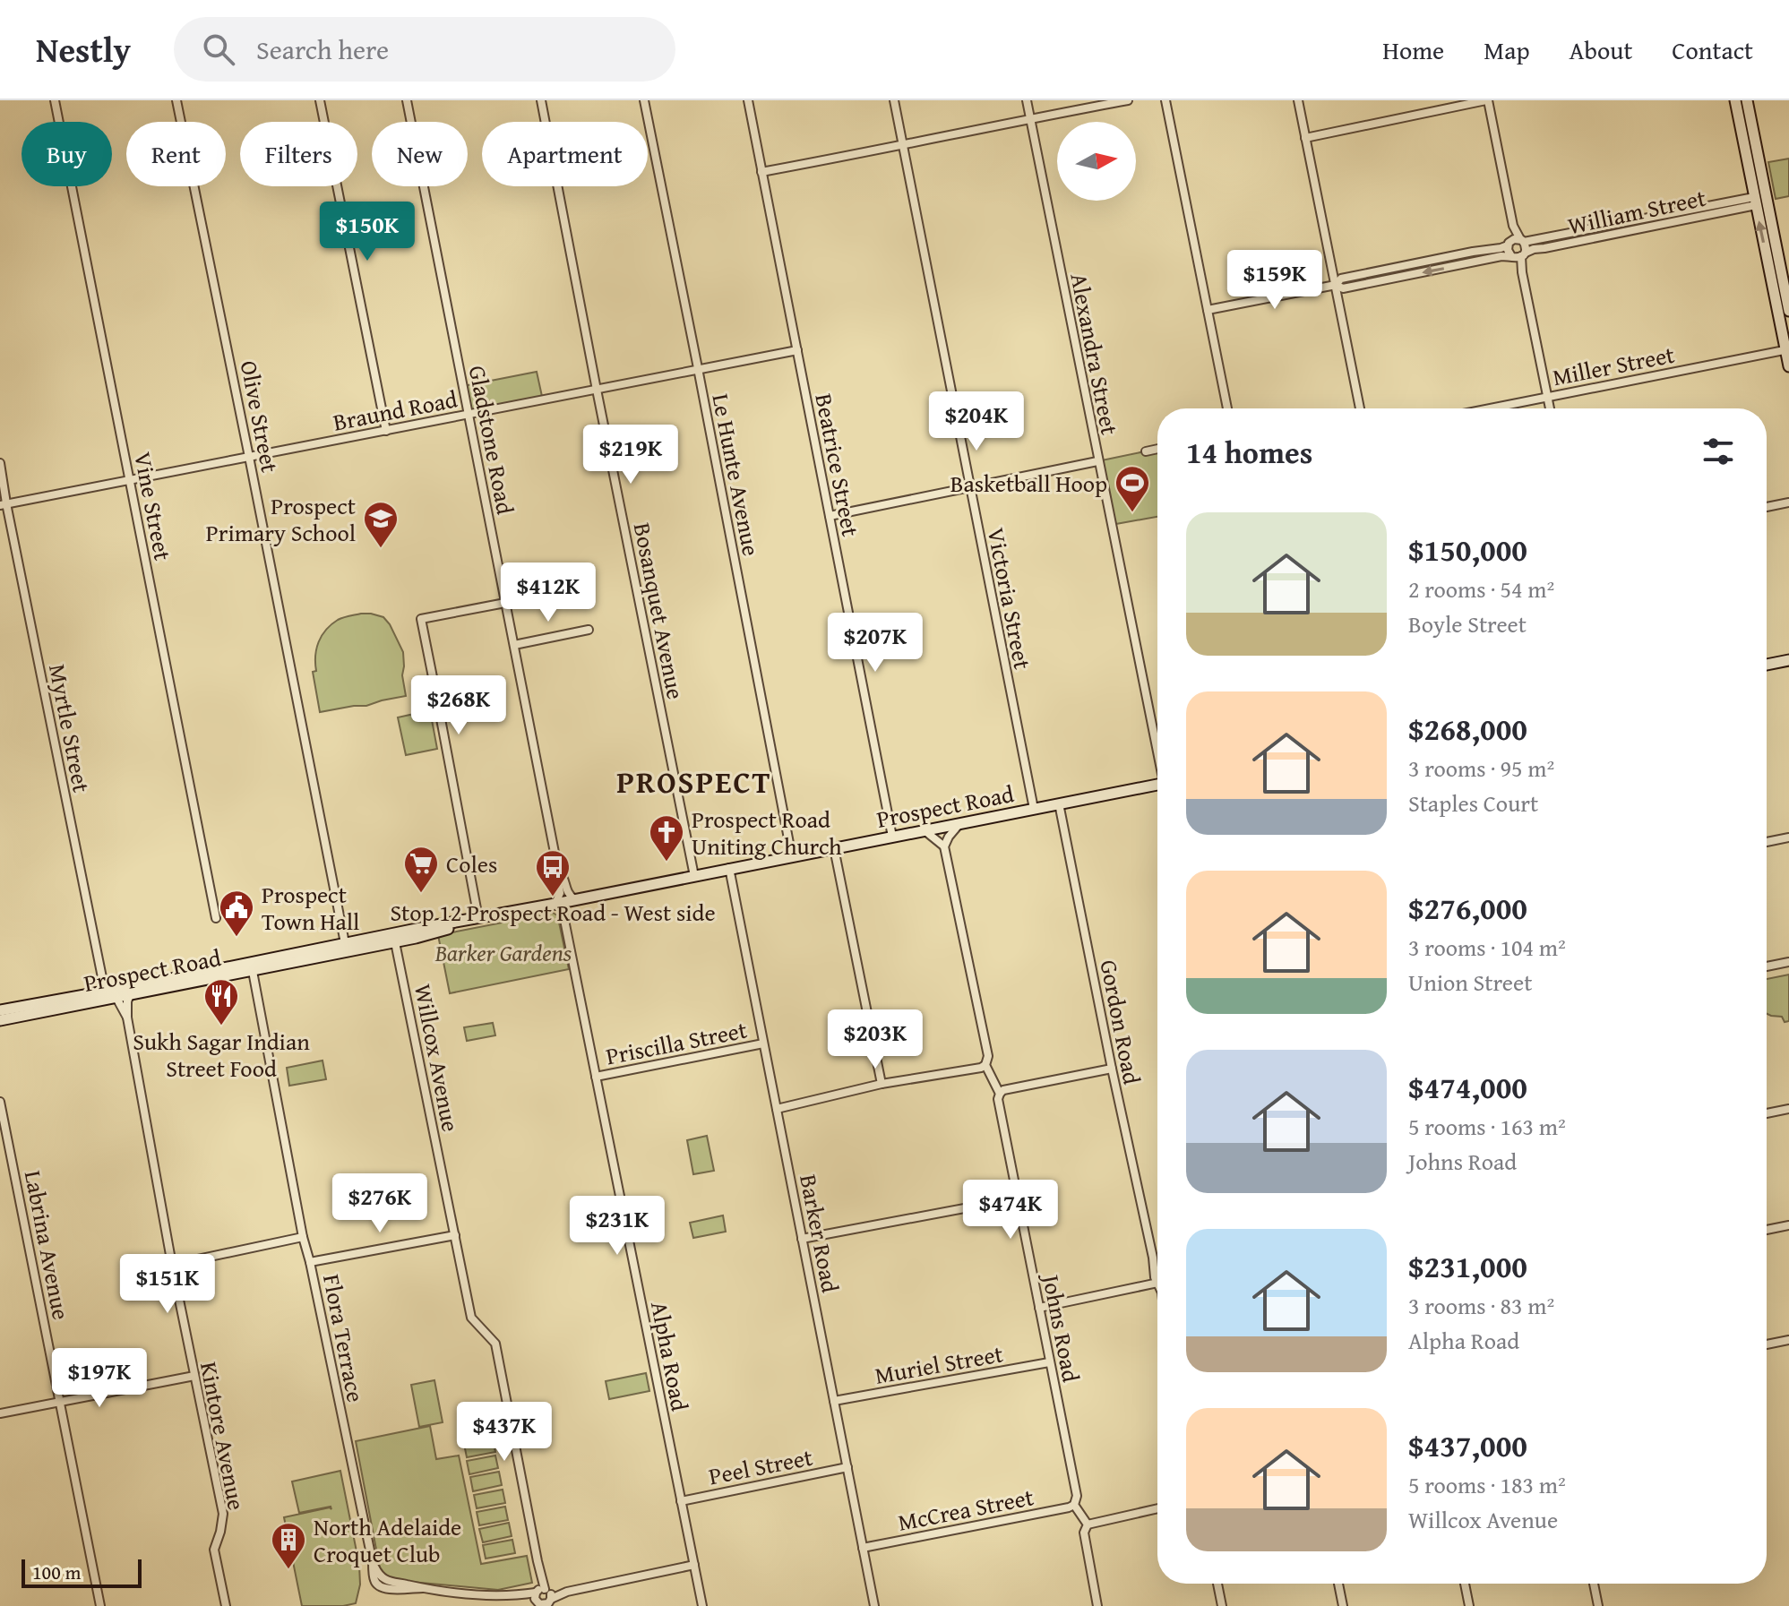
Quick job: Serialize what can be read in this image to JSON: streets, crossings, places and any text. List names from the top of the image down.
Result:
{
  "streets": {
    "main road": ["Prospect Road"],
    "street": [
      "William Street",
      "Alexandra Street",
      "Miller Street",
      "Braund Road",
      "Olive Street",
      "Gladstone Road",
      "Beatrice Street",
      "Le Hunte Avenue",
      "Vine Street",
      "Victoria Street",
      "Bosanquet Avenue",
      "Myrtle Street",
      "Gordon Road",
      "Priscilla Street",
      "Willcox Avenue",
      "Barker Road",
      "Labrina Avenue",
      "Johns Road",
      "Flora Terrace",
      "Alpha Road",
      "Muriel Street",
      "Kintore Avenue",
      "Peel Street",
      "McCrea Street"
    ]
  },
  "crossings": [
    ["Braund Road", "Olive Street"],
    ["Braund Road", "Gladstone Road"],
    ["Braund Road", "Beatrice Street"],
    ["Braund Road", "Le Hunte Avenue"],
    ["Braund Road", "Vine Street"],
    ["Braund Road", "Bosanquet Avenue"],
    ["Braund Road", "Myrtle Street"],
    ["Olive Street", "Prospect Road"],
    ["Gladstone Road", "Prospect Road"],
    ["Gladstone Road", "Alpha Road"],
    ["Beatrice Street", "Prospect Road"],
    ["Le Hunte Avenue", "Prospect Road"],
    ["Victoria Street", "Prospect Road"],
    ["Bosanquet Avenue", "Prospect Road"],
    ["Myrtle Street", "Prospect Road"],
    ["Myrtle Street", "Kintore Avenue"],
    ["Prospect Road", "Gordon Road"],
    ["Prospect Road", "Willcox Avenue"],
    ["Prospect Road", "Barker Road"],
    ["Prospect Road", "Flora Terrace"],
    ["Prospect Road", "Alpha Road"],
    ["Prospect Road", "Kintore Avenue"],
    ["Priscilla Street", "Barker Road"],
    ["Priscilla Street", "Alpha Road"],
    ["Willcox Avenue", "Flora Terrace"],
    ["Barker Road", "Muriel Street"],
    ["Barker Road", "Peel Street"],
    ["Barker Road", "McCrea Street"],
    ["Johns Road", "Muriel Street"],
    ["Johns Road", "McCrea Street"],
    ["Alpha Road", "Peel Street"]
  ],
  "districts": ["PROSPECT"],
  "parks": ["Barker Gardens"],
  "places": {
    "sports": ["Basketball Hoop"],
    "school or university": ["Prospect Primary School"],
    "church": ["Prospect Road Uniting Church"],
    "supermarket": ["Coles"],
    "bus stop": ["Stop 12 Prospect Road - West side"],
    "public building": ["Prospect Town Hall"],
    "restaurant": ["Sukh Sagar Indian Street Food"],
    "building": ["North Adelaide Croquet Club"]
  },
  "scale_bar": "100 m",
  "north": "right",
  "page": {
    "header": "Nestly",
    "search": "Search here",
    "nav": [
      "Home",
      "Map",
      "About",
      "Contact"
    ],
    "chip": [
      "Buy",
      "Rent",
      "Filters",
      "New",
      "Apartment"
    ],
    "price": [
      "$150K",
      "$159K",
      "$204K",
      "$219K",
      "$412K",
      "$207K",
      "$268K",
      "$203K",
      "$276K",
      "$474K",
      "$231K",
      "$151K",
      "$197K",
      "$437K"
    ],
    "heading": "14 homes",
    "list": [
      {
        "name": "$150,000",
        "note": "2 rooms · 54 m² · Boyle Street"
      },
      {
        "name": "$268,000",
        "note": "3 rooms · 95 m² · Staples Court"
      },
      {
        "name": "$276,000",
        "note": "3 rooms · 104 m² · Union Street"
      },
      {
        "name": "$474,000",
        "note": "5 rooms · 163 m² · Johns Road"
      },
      {
        "name": "$231,000",
        "note": "3 rooms · 83 m² · Alpha Road"
      },
      {
        "name": "$437,000",
        "note": "5 rooms · 183 m² · Willcox Avenue"
      }
    ],
    "scale": "100 m"
  }
}
